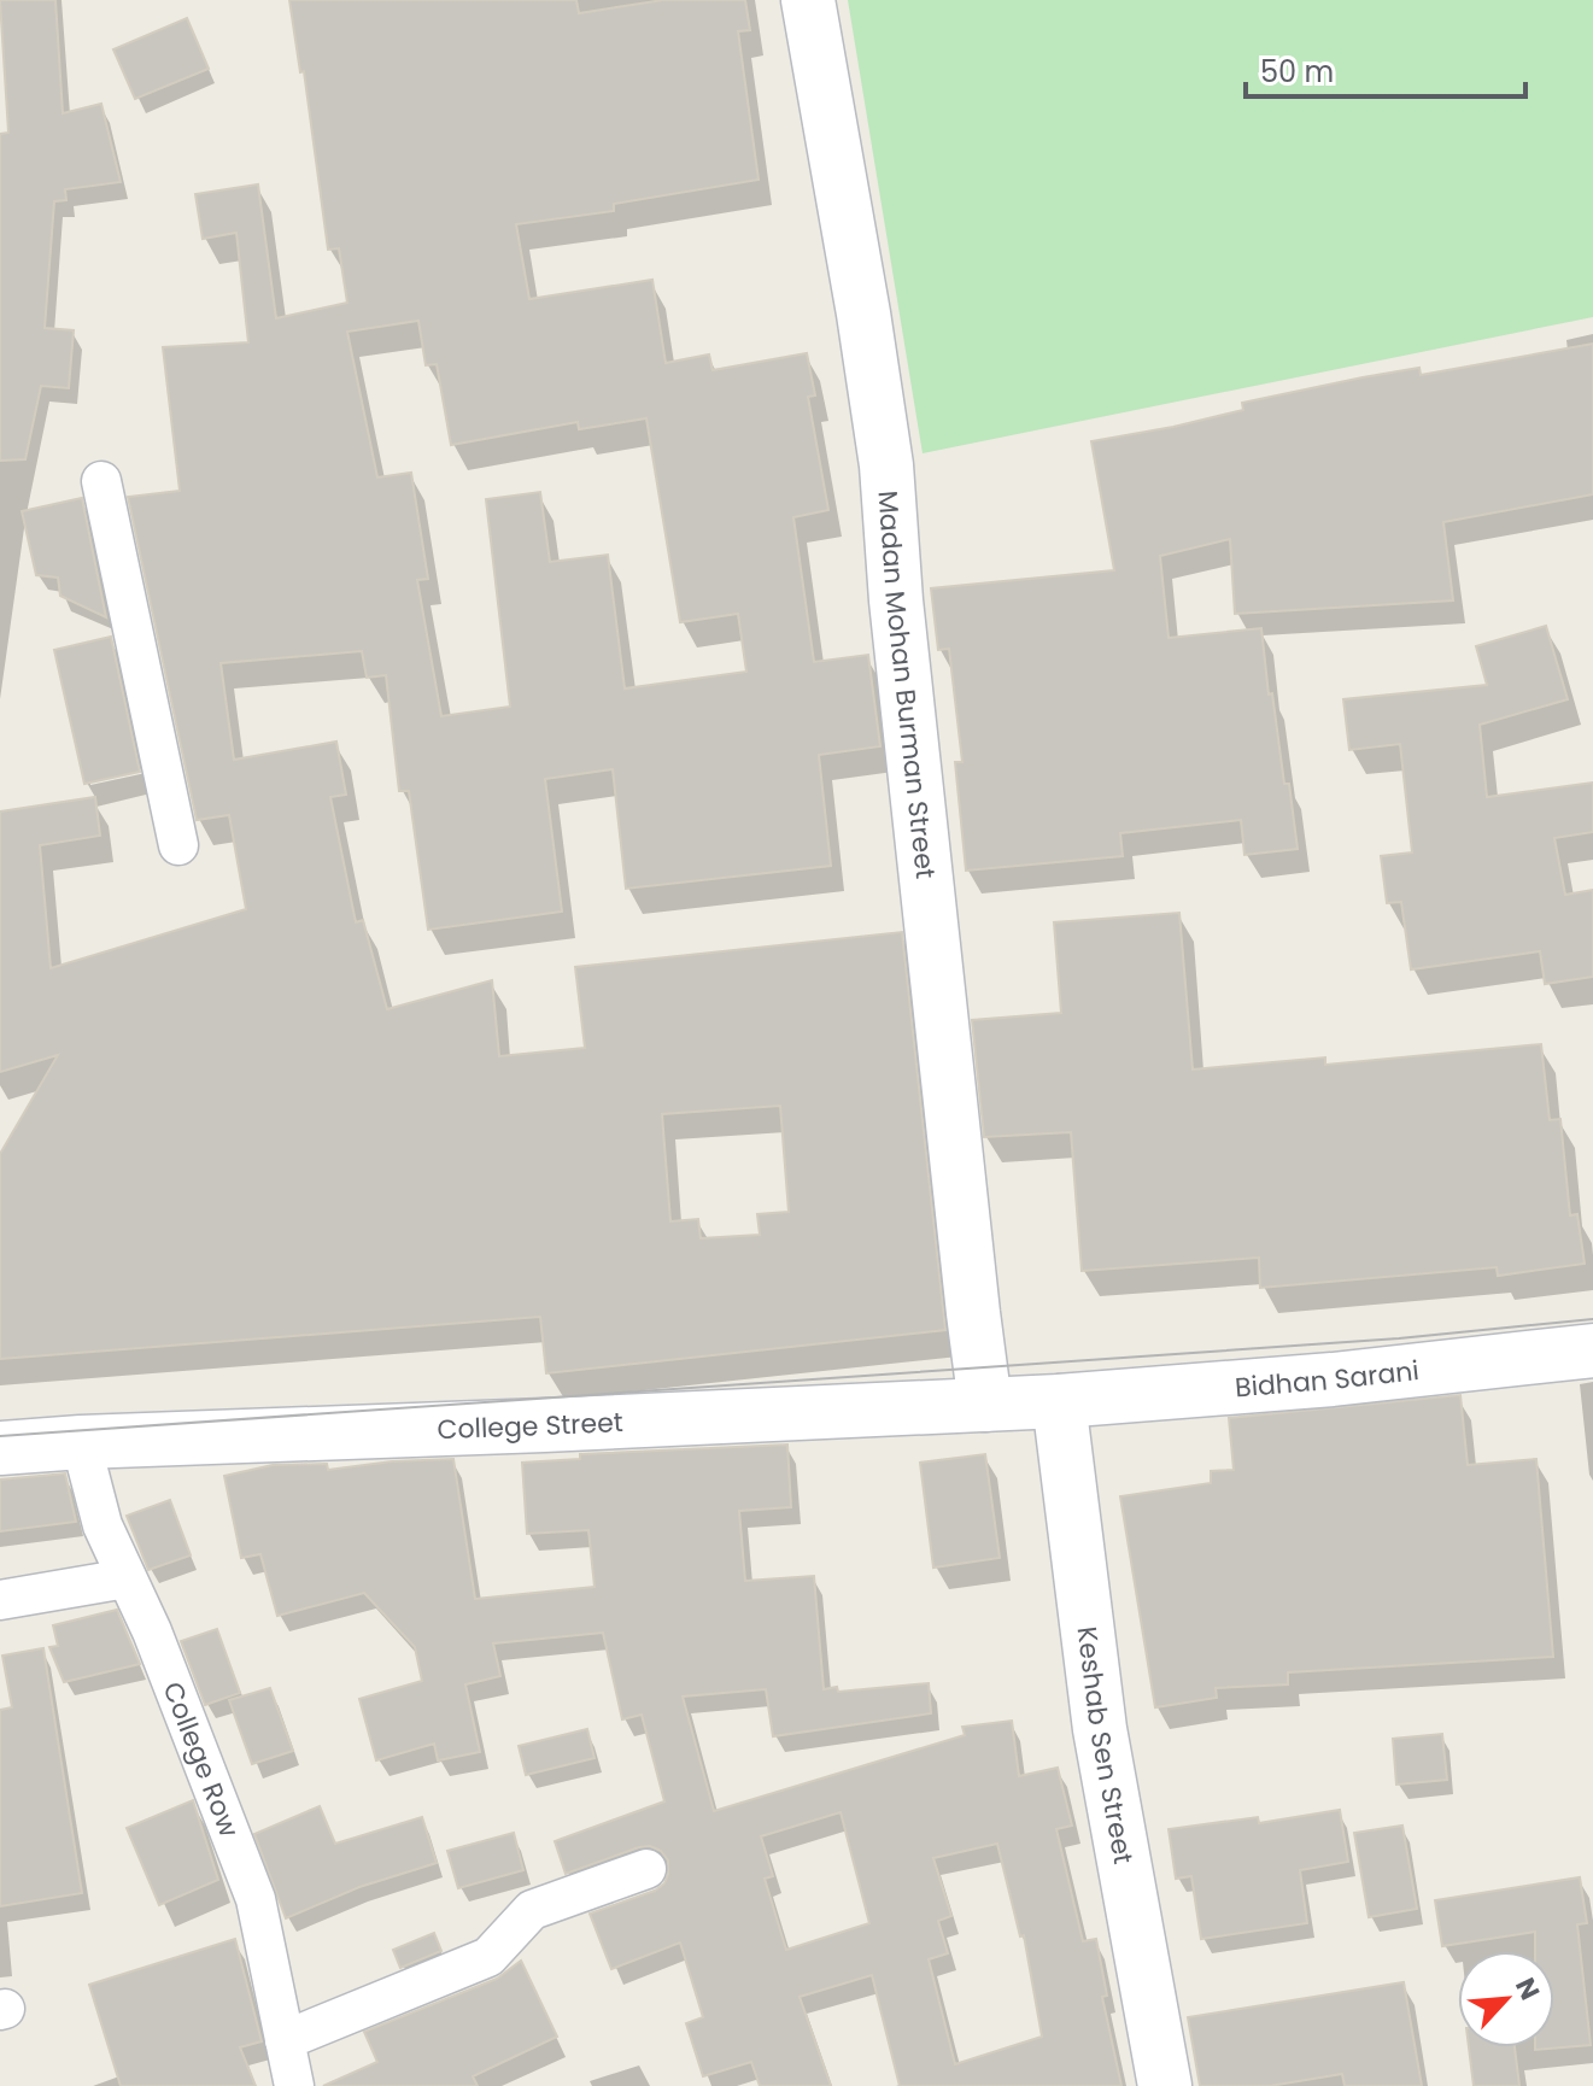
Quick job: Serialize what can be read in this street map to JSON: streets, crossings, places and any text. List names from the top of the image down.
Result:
{
  "streets": {
    "main road": [
      "Madan Mohan Burman Street",
      "Bidhan Sarani",
      "College Street",
      "Keshab Sen Street"
    ],
    "street": ["College Row"]
  },
  "crossings": [
    ["Madan Mohan Burman Street", "College Street"],
    ["Bidhan Sarani", "College Street"],
    ["Bidhan Sarani", "Keshab Sen Street"],
    ["College Street", "Keshab Sen Street"],
    ["College Street", "College Row"]
  ],
  "scale_bar": "50 m",
  "north": "top right"
}
